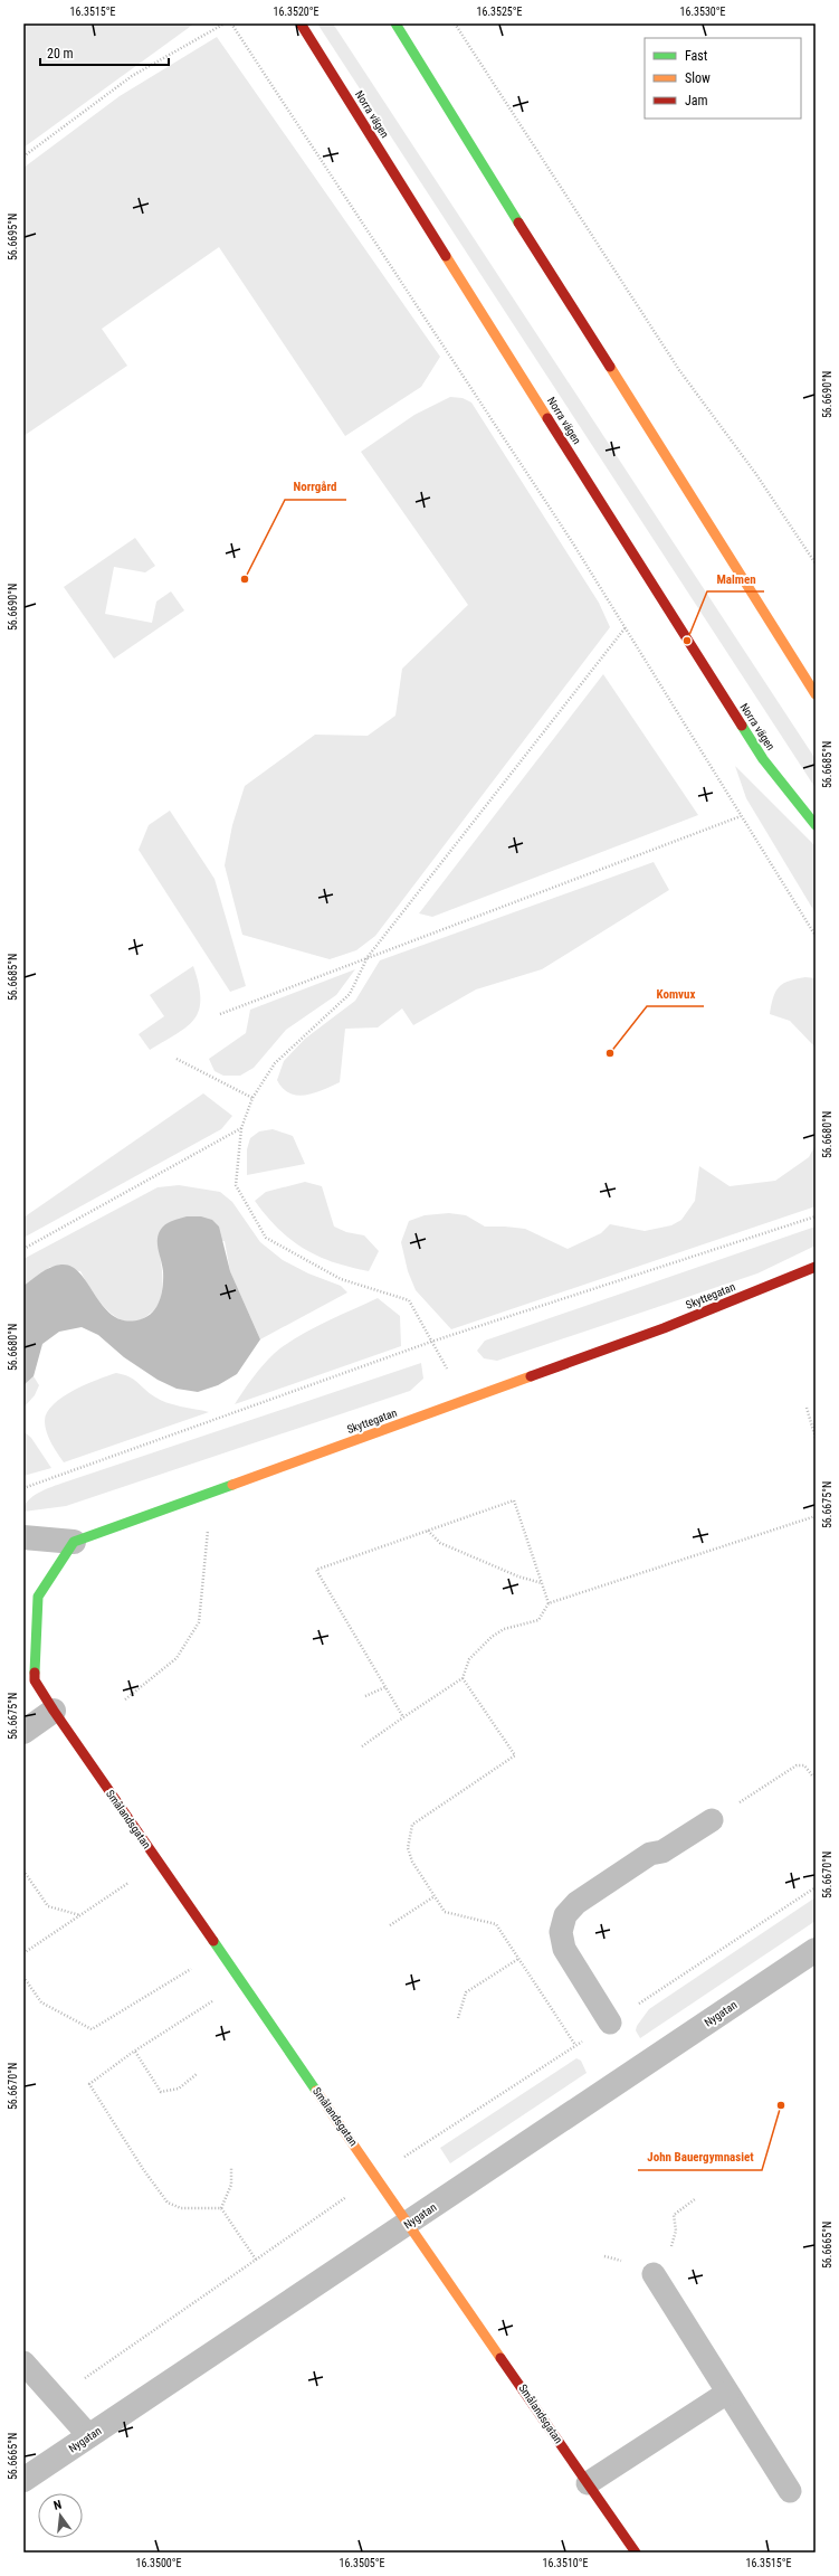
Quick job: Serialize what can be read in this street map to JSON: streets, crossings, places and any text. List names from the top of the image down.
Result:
{
  "streets": {
    "street": [
      "Norra vägen",
      "Skyttegatan",
      "Smålandsgatan",
      "Nygatan"
    ]
  },
  "crossings": [
    ["Skyttegatan", "Smålandsgatan"],
    ["Smålandsgatan", "Nygatan"]
  ],
  "places": [
    "Norrgård",
    "Malmen",
    "Komvux",
    "John Bauergymnasiet"
  ],
  "legend": ["Fast", "Slow", "Jam"],
  "scale_bar": "20 m",
  "north": "top",
  "coordinates": [
    "16.3515°E",
    "16.3520°E",
    "16.3525°E",
    "16.3530°E",
    "56.6695°N",
    "56.6690°N",
    "56.6685°N",
    "56.6680°N",
    "56.6675°N",
    "56.6670°N",
    "56.6665°N",
    "16.3500°E",
    "16.3505°E",
    "16.3510°E"
  ]
}
